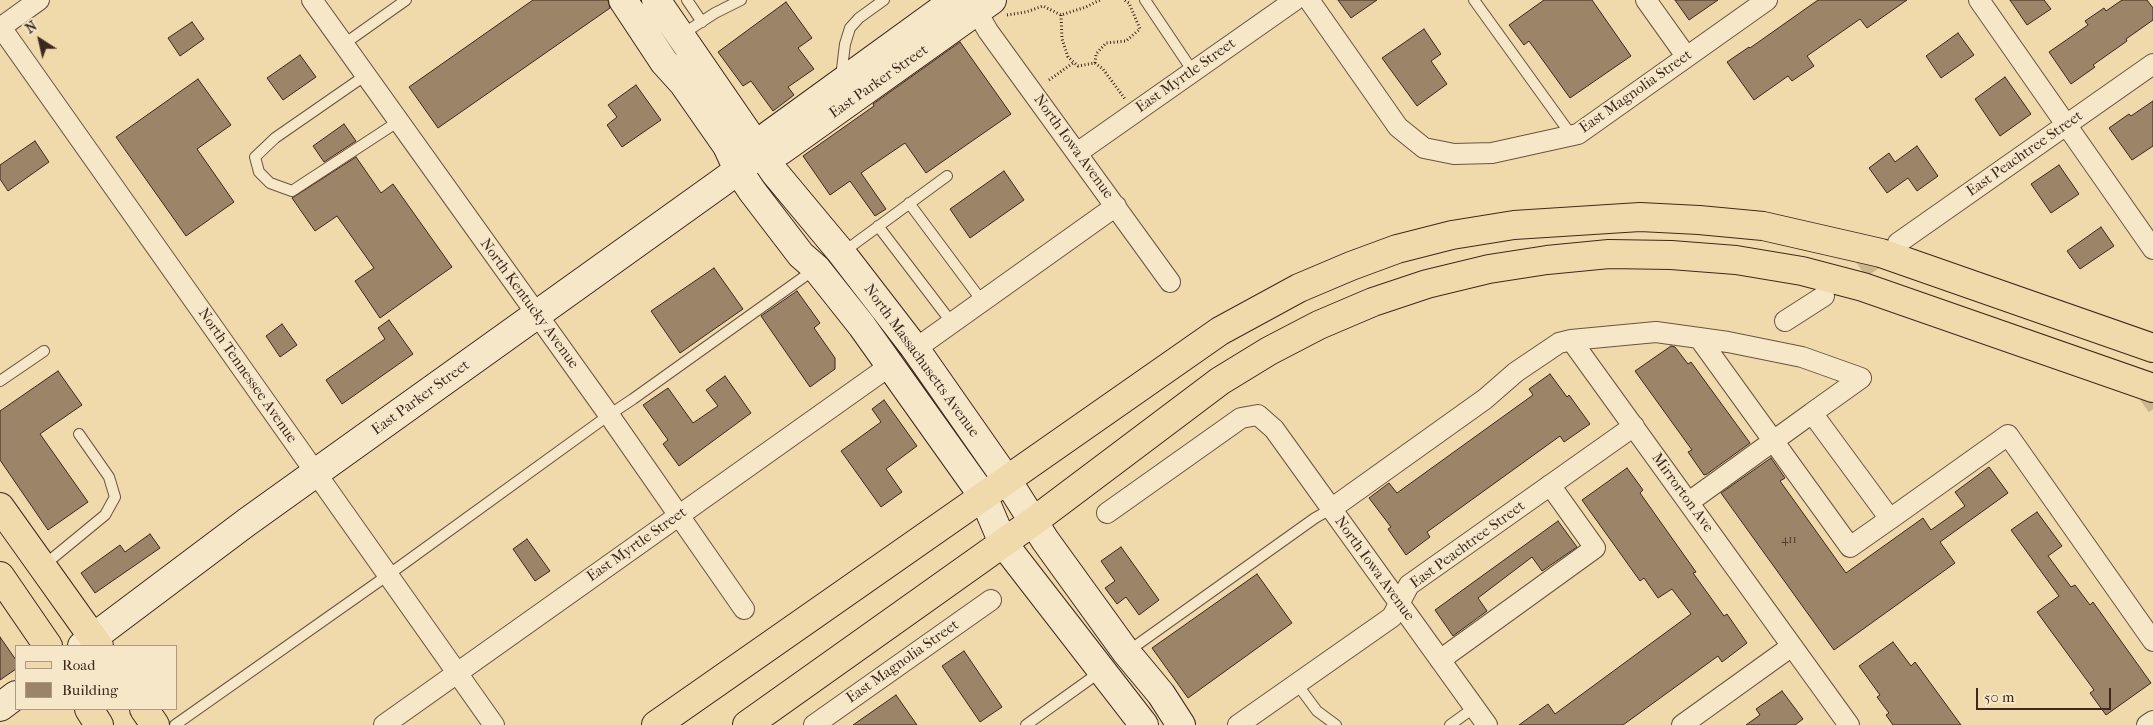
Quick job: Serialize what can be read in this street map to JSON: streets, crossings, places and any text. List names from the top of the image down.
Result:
{
  "streets": {
    "main road": ["East Parker Street", "North Massachusetts Avenue"],
    "street": [
      "East Myrtle Street",
      "East Magnolia Street",
      "North Iowa Avenue",
      "East Peachtree Street",
      "North Kentucky Avenue",
      "North Tennessee Avenue",
      "Mirrorton Ave"
    ]
  },
  "crossings": [
    ["East Myrtle Street", "North Iowa Avenue"],
    ["East Myrtle Street", "North Kentucky Avenue"],
    ["East Myrtle Street", "North Massachusetts Avenue"],
    ["East Myrtle Street", "North Tennessee Avenue"],
    ["East Parker Street", "North Iowa Avenue"],
    ["East Parker Street", "North Kentucky Avenue"],
    ["East Parker Street", "North Massachusetts Avenue"],
    ["East Parker Street", "North Tennessee Avenue"],
    ["North Iowa Avenue", "East Peachtree Street"],
    ["East Peachtree Street", "Mirrorton Ave"]
  ],
  "house_numbers": ["411"],
  "legend": ["Road", "Building"],
  "scale_bar": "50 m",
  "north": "top left"
}
